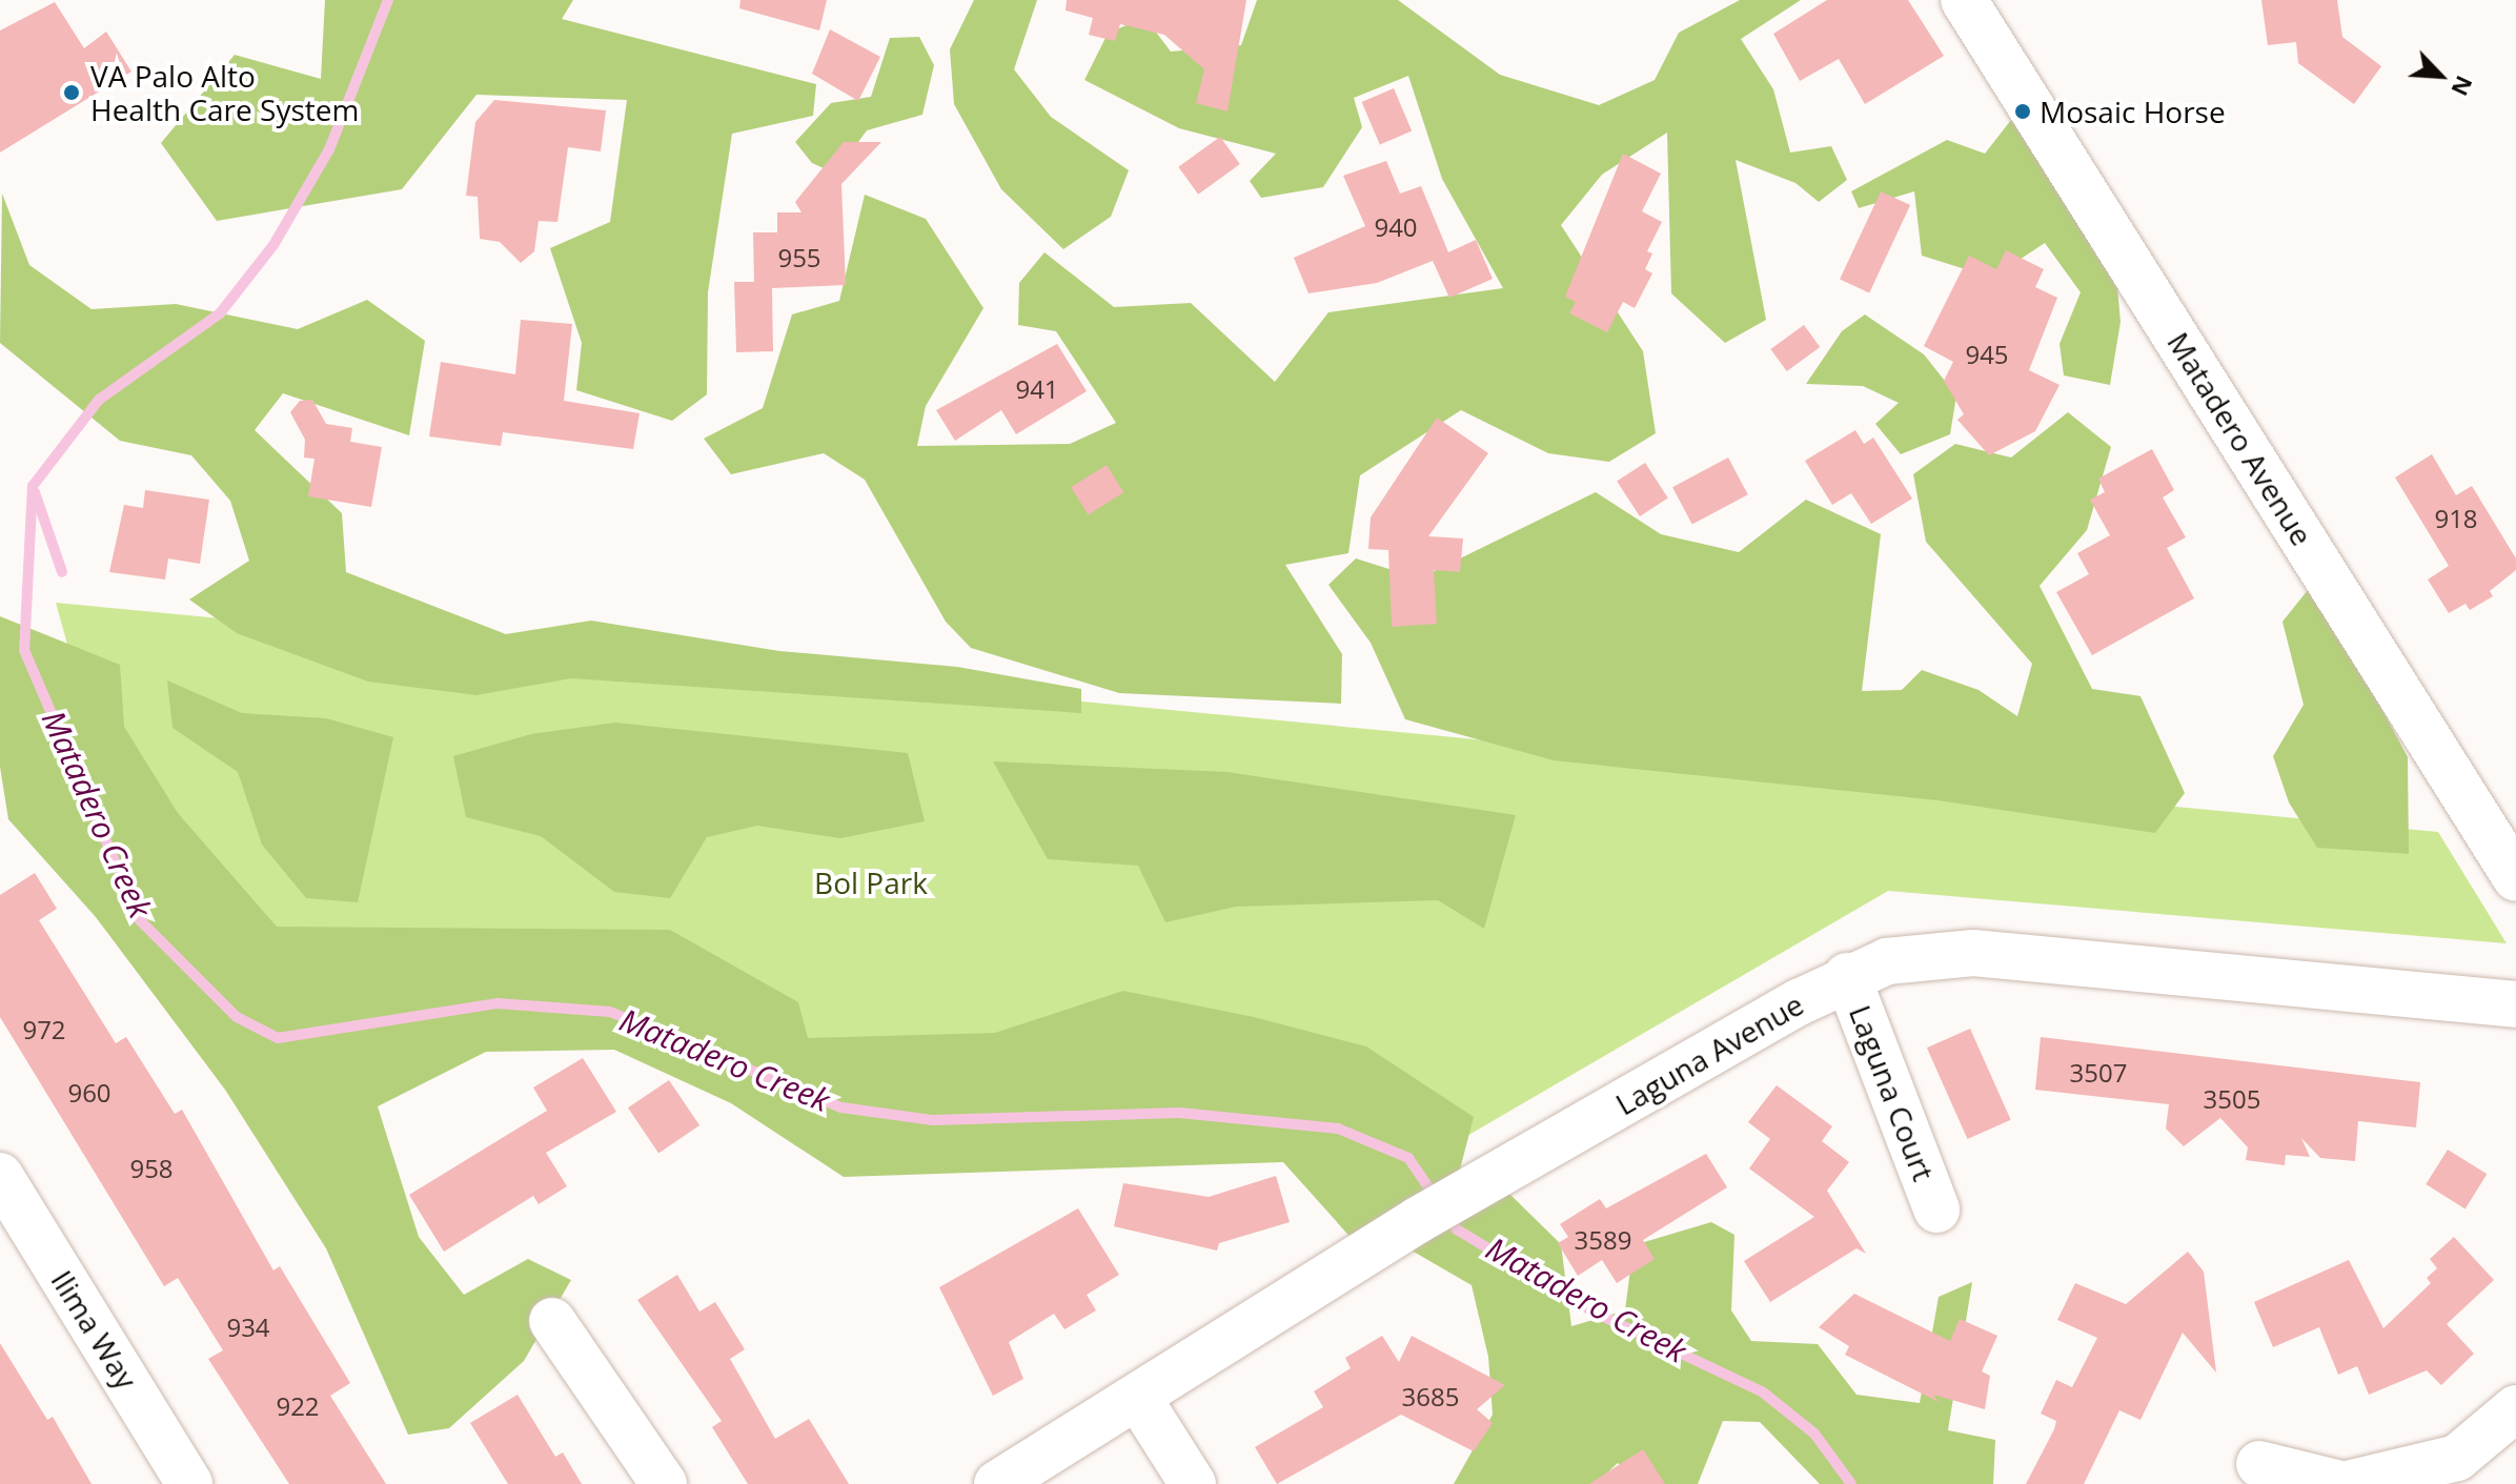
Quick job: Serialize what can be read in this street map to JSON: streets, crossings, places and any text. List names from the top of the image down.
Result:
{
  "streets": {
    "street": [
      "Matadero Avenue",
      "Laguna Avenue",
      "Laguna Court",
      "Ilima Way"
    ]
  },
  "crossings": [
    ["Laguna Avenue", "Laguna Court"]
  ],
  "water": ["Matadero Creek"],
  "parks": ["Bol Park"],
  "places": ["VA Palo Alto Health Care System", "Mosaic Horse"],
  "house_numbers": [
    "940",
    "955",
    "945",
    "941",
    "918",
    "972",
    "3507",
    "960",
    "3505",
    "958",
    "3589",
    "934",
    "3685",
    "922"
  ],
  "north": "bottom right"
}
